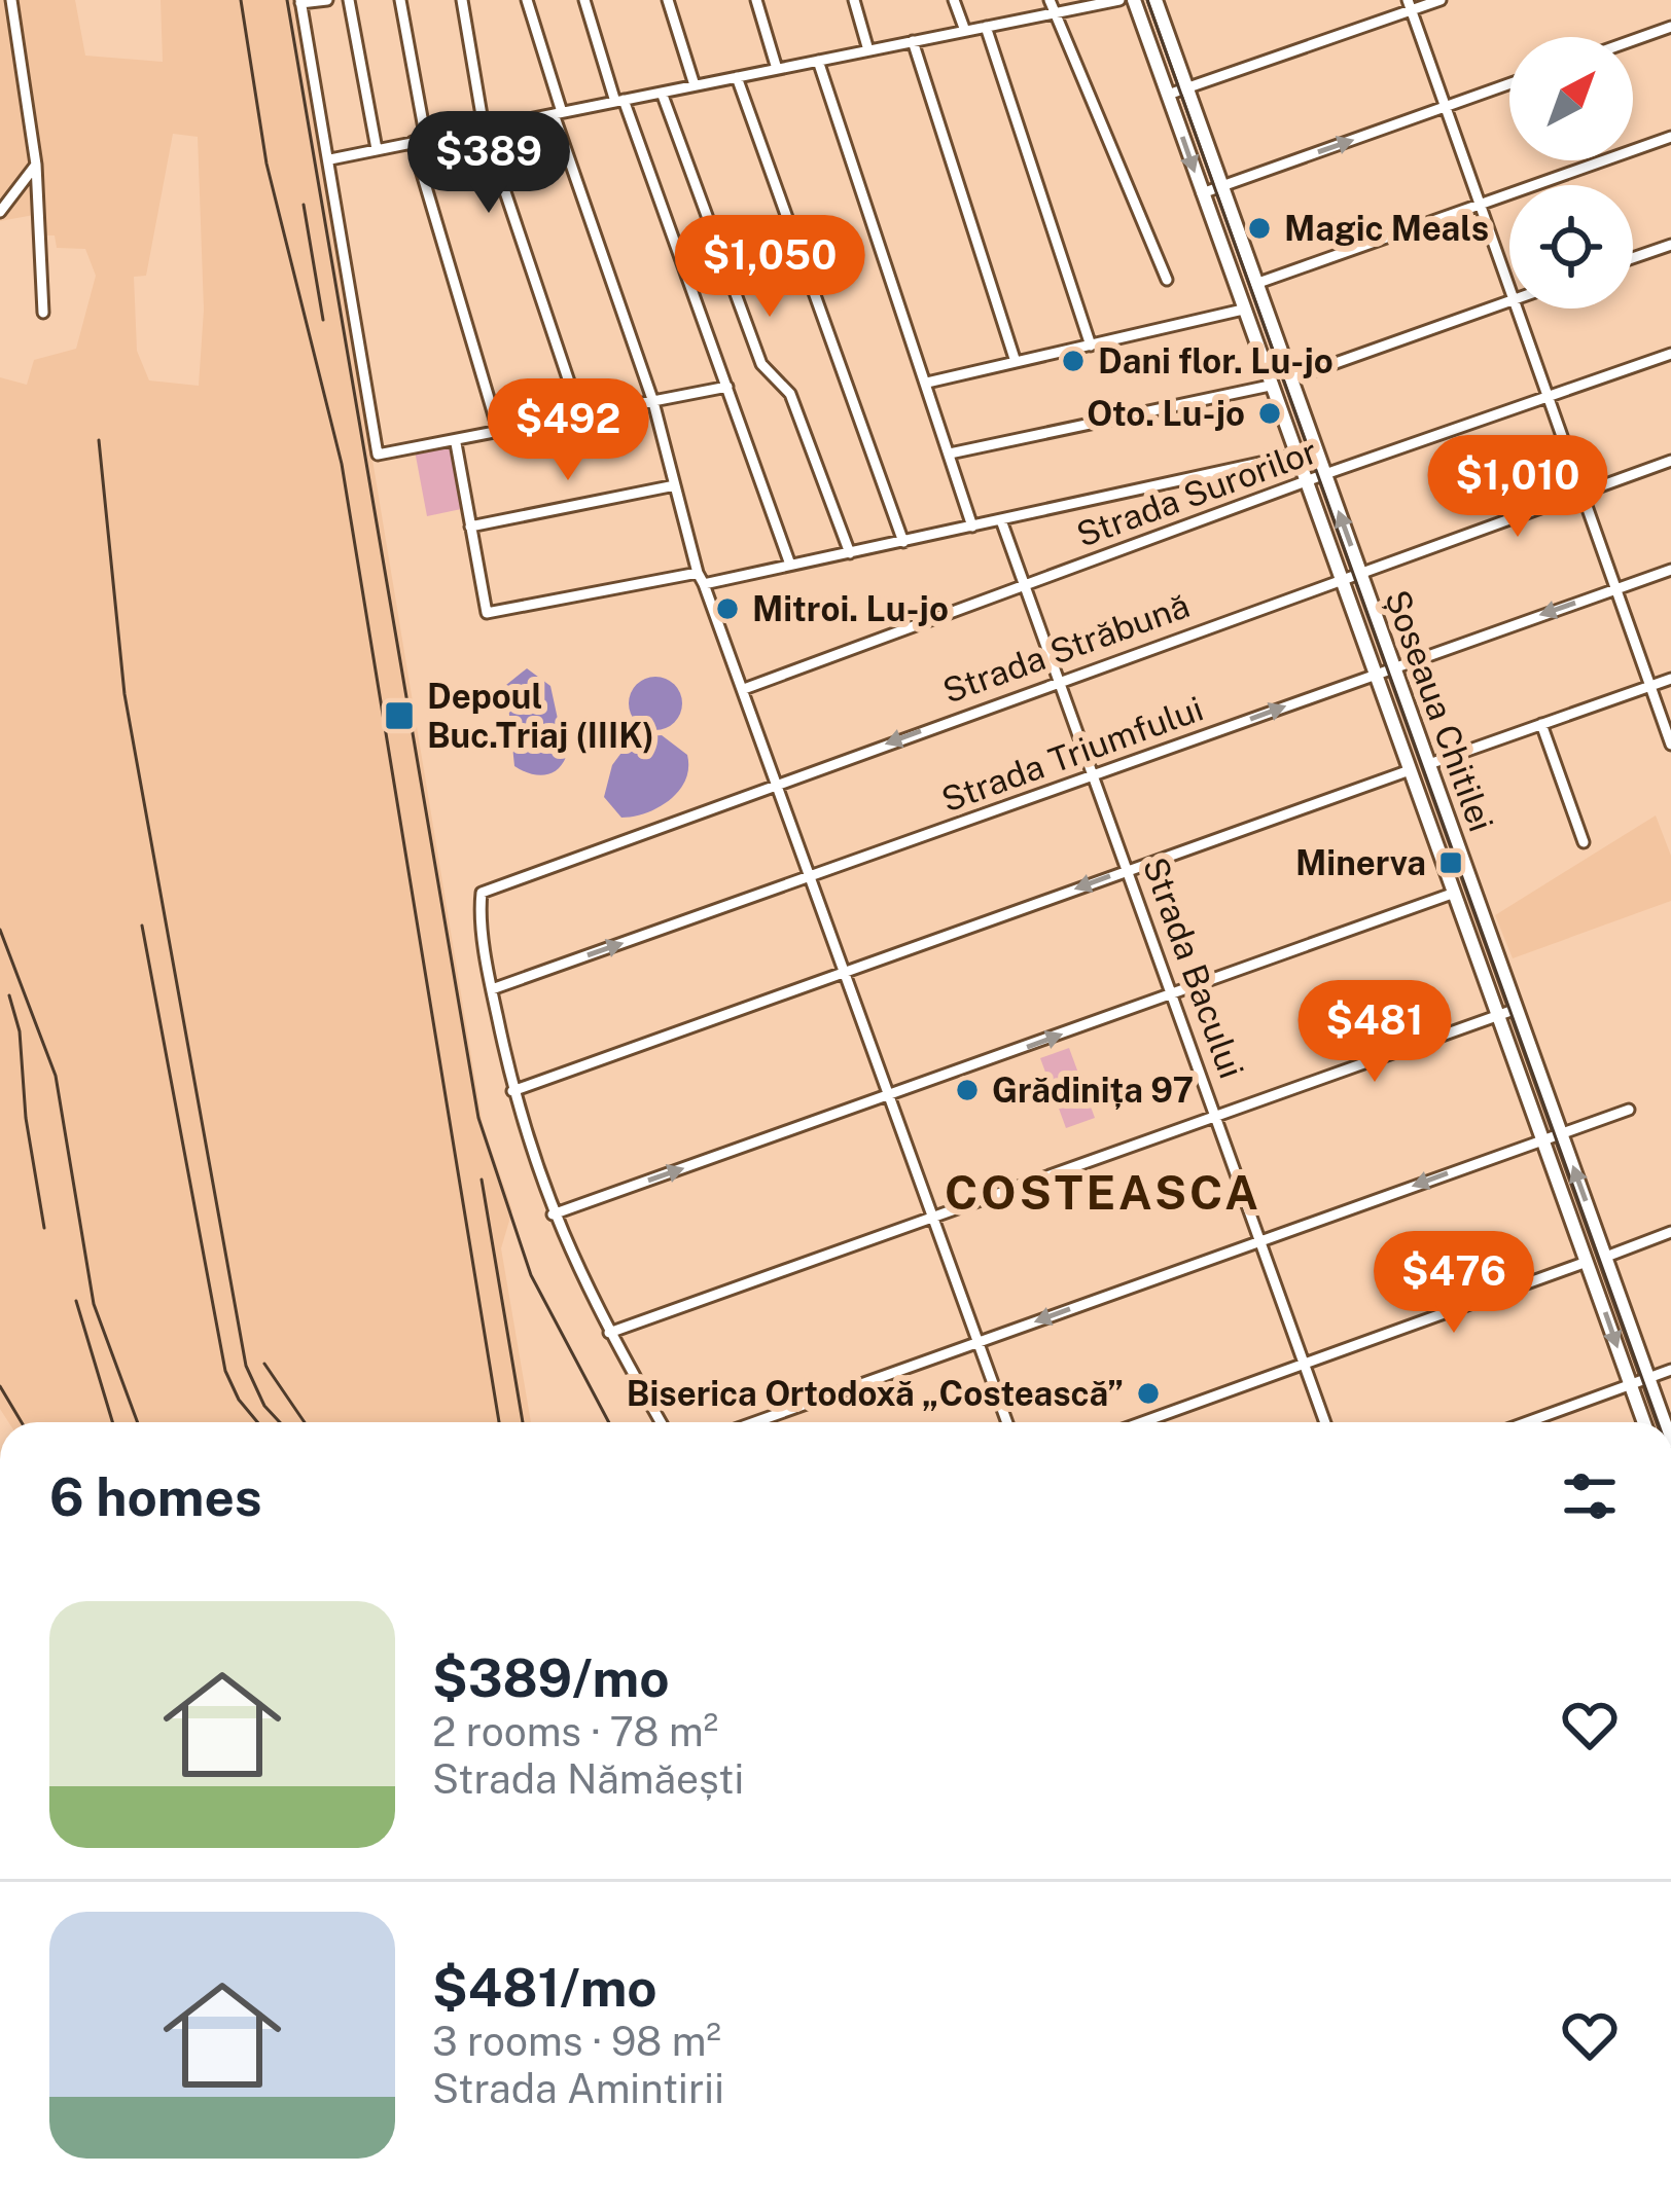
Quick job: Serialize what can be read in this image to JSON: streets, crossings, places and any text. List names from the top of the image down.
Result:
{
  "streets": {
    "main road": ["Șoseaua Chitilei"],
    "street": [
      "Strada Surorilor",
      "Strada Străbună",
      "Strada Triumfului",
      "Strada Bacului"
    ]
  },
  "crossings": [
    ["Strada Surorilor", "Șoseaua Chitilei"],
    ["Strada Surorilor", "Strada Bacului"],
    ["Strada Străbună", "Șoseaua Chitilei"],
    ["Strada Străbună", "Strada Triumfului"],
    ["Strada Străbună", "Strada Bacului"],
    ["Șoseaua Chitilei", "Strada Triumfului"],
    ["Strada Triumfului", "Strada Bacului"]
  ],
  "districts": ["COSTEASCA"],
  "places": {
    "other": [
      "Magic Meals",
      "Dani flor. Lu-jo",
      "Oto. Lu-jo",
      "Mitroi. Lu-jo",
      "Grădinița 97",
      "Biserica Ortodoxă „Costească”"
    ],
    "transit": ["Depoul Buc.Triaj (IIIK)", "Minerva"]
  },
  "north": "top right",
  "page": {
    "price": [
      "$389",
      "$1,050",
      "$492",
      "$1,010",
      "$481",
      "$476"
    ],
    "heading": "6 homes",
    "list": [
      {
        "name": "$389/mo",
        "note": "2 rooms · 78 m² · Strada Nămăești"
      },
      {
        "name": "$481/mo",
        "note": "3 rooms · 98 m² · Strada Amintirii"
      }
    ]
  }
}
